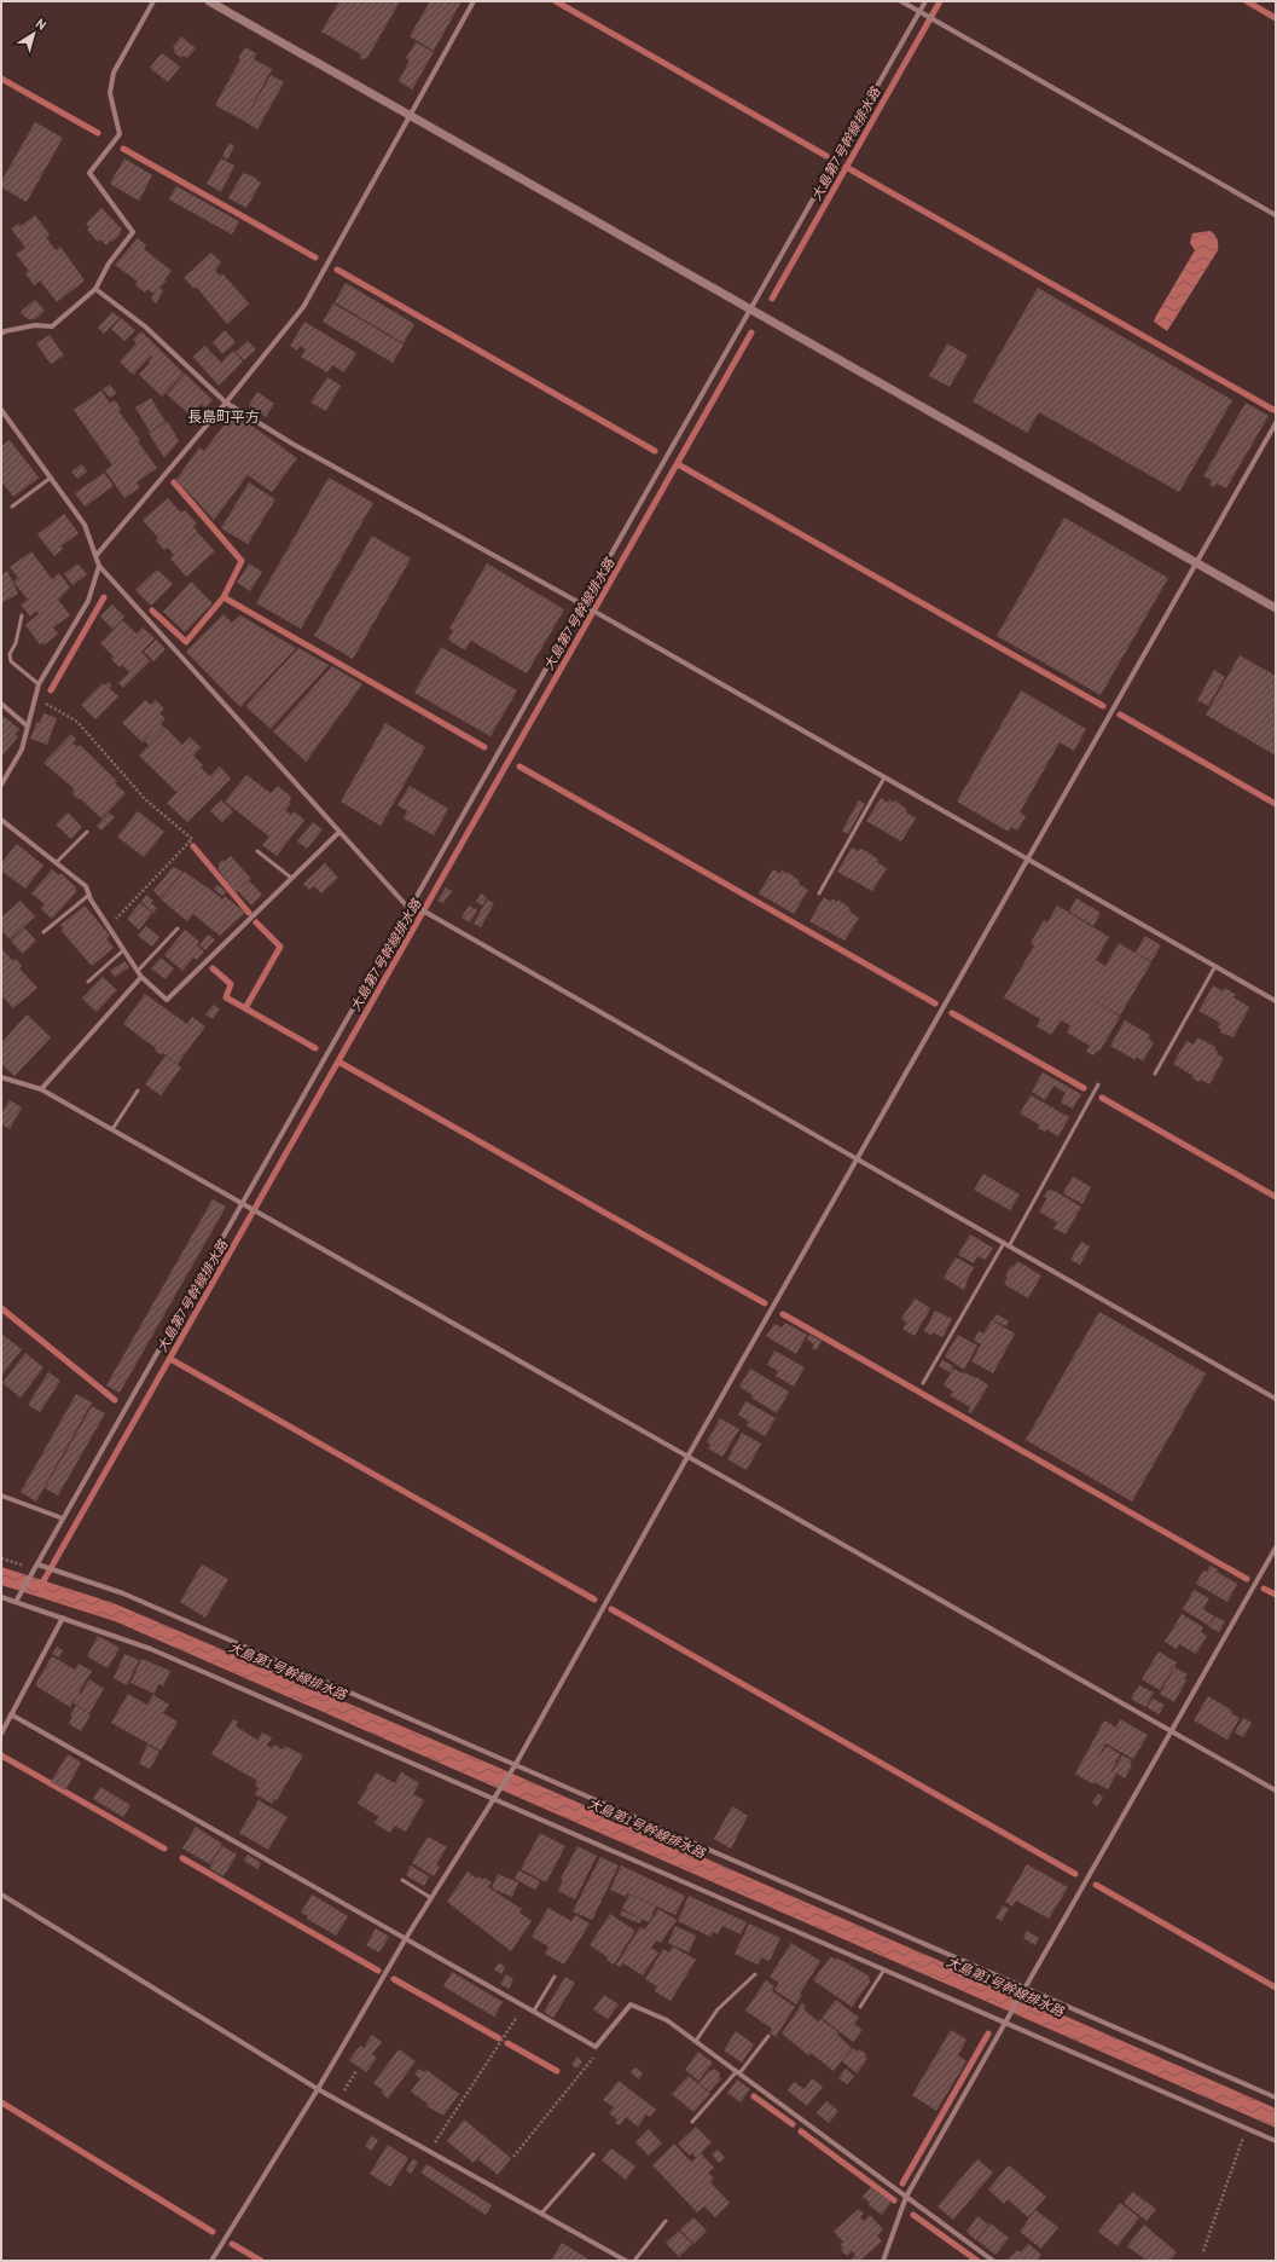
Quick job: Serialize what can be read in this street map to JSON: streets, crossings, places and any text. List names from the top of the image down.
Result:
{
  "districts": ["長島町平方"],
  "water": ["大島第7号幹線排水路", "大島第1号幹線排水路"],
  "north": "top right"
}
